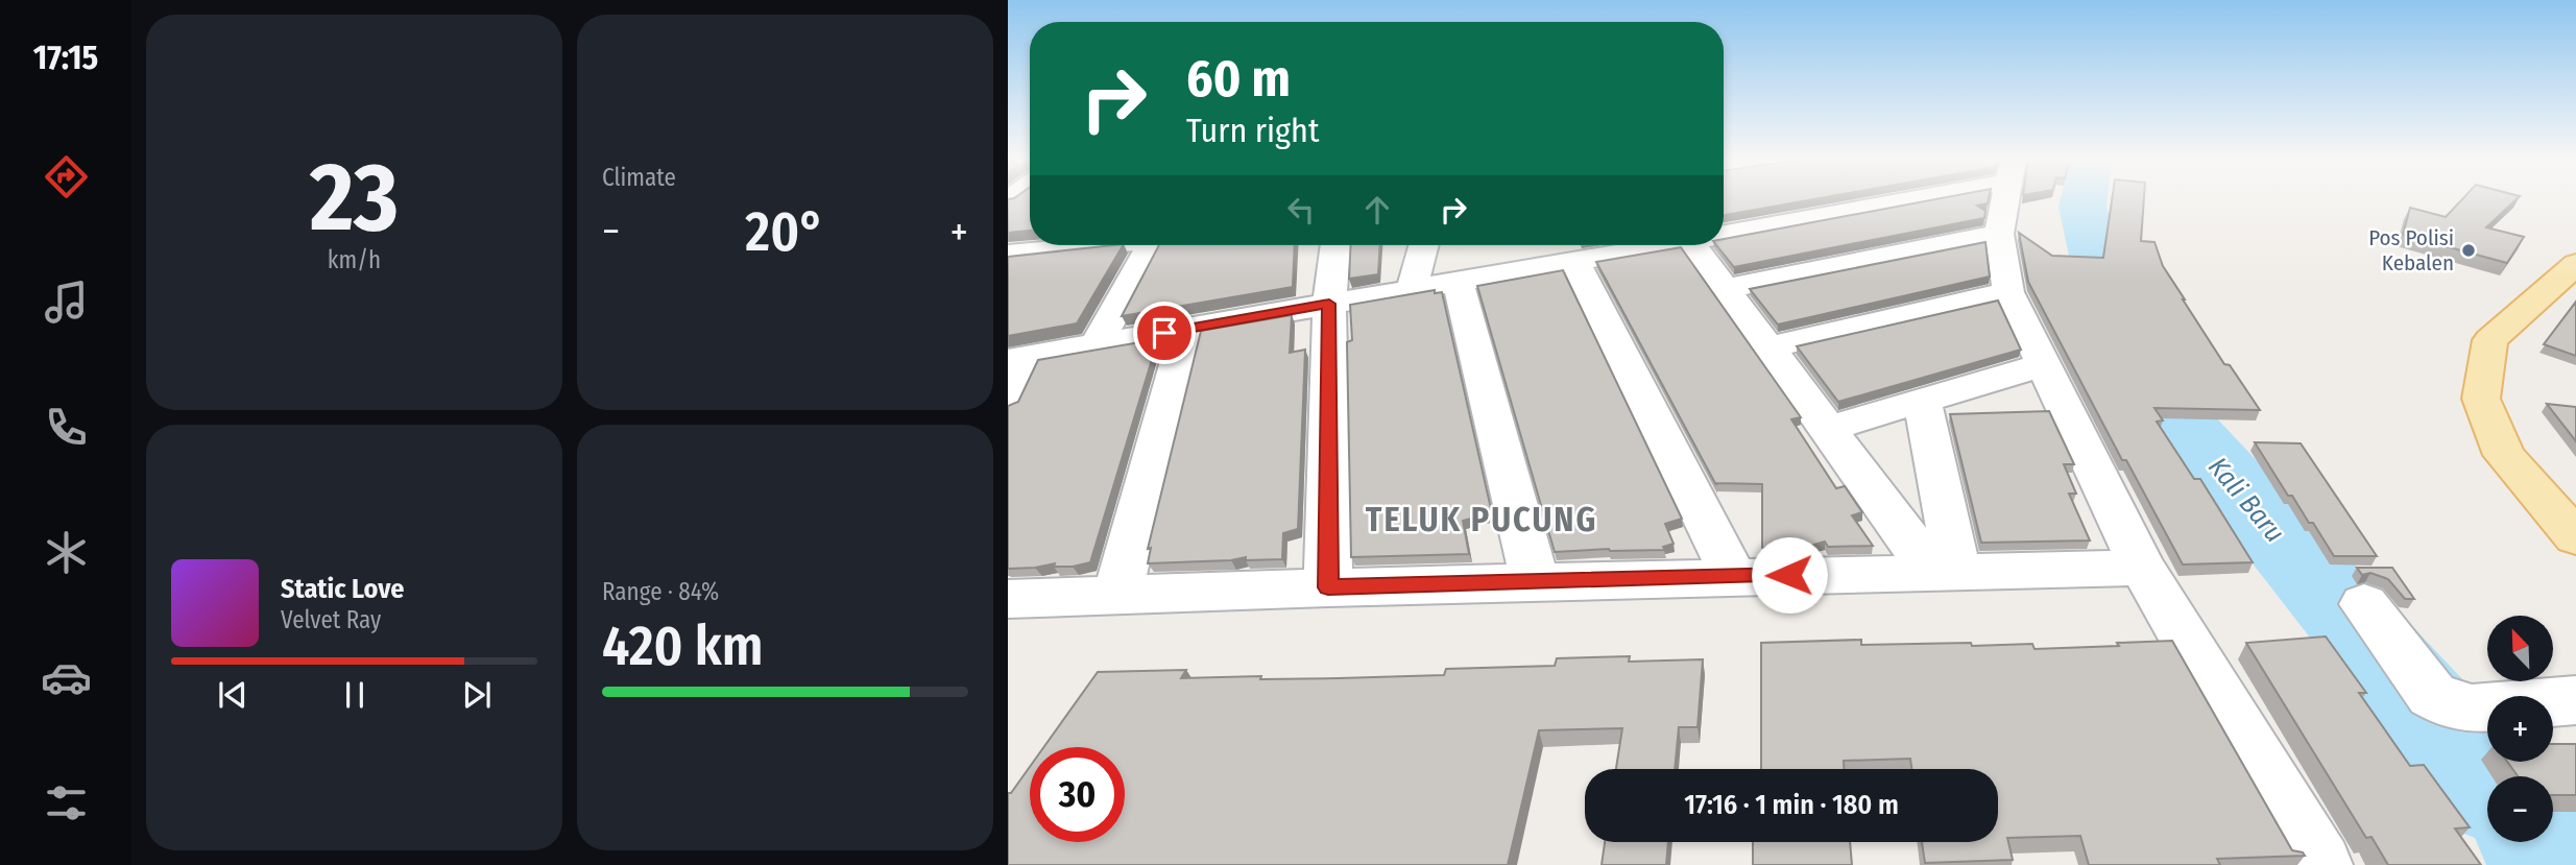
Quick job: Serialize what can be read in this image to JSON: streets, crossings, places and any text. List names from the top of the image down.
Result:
{
  "districts": ["TELUK PUCUNG"],
  "water": ["Kali Baru"],
  "places": ["Pos Polisi Kebalen"],
  "north": "top left",
  "page": {
    "tabs": "17:15",
    "tile": [
      ["23", "km/h"],
      "Climate",
      ["Range · 84%", "420 km"]
    ],
    "turn": ["60 m", "Turn right"],
    "heat": ["−", "20°", "+"],
    "song": ["Static Love", "Velvet Ray"],
    "map_buttons": ["+", "−"],
    "limit": "30",
    "trip": "17:16 · 1 min · 180 m"
  }
}
